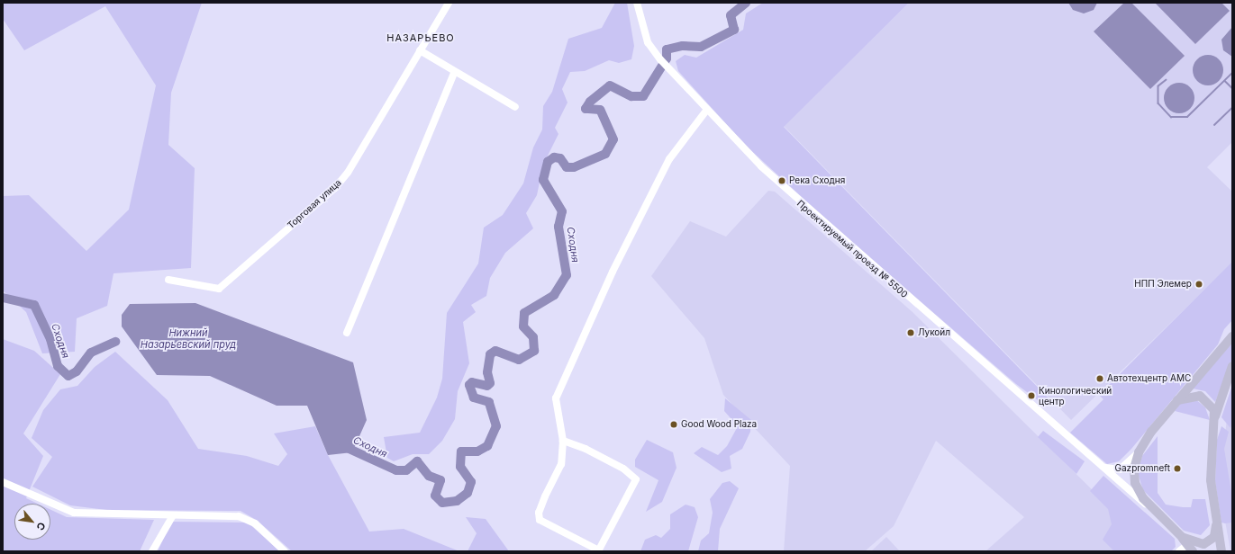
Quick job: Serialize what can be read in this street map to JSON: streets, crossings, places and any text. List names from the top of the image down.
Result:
{
  "streets": {
    "street": ["Торговая улица", "Проектируемый проезд № 5500"]
  },
  "districts": ["НАЗАРЬЕВО"],
  "water": ["Сходня", "Нижний Назарьевский пруд"],
  "places": [
    "Река Сходня",
    "НПП Элемер",
    "Лукойл",
    "Автотехцентр АМС",
    "Кинологический центр",
    "Good Wood Plaza",
    "Gazpromneft"
  ],
  "north": "bottom right"
}
